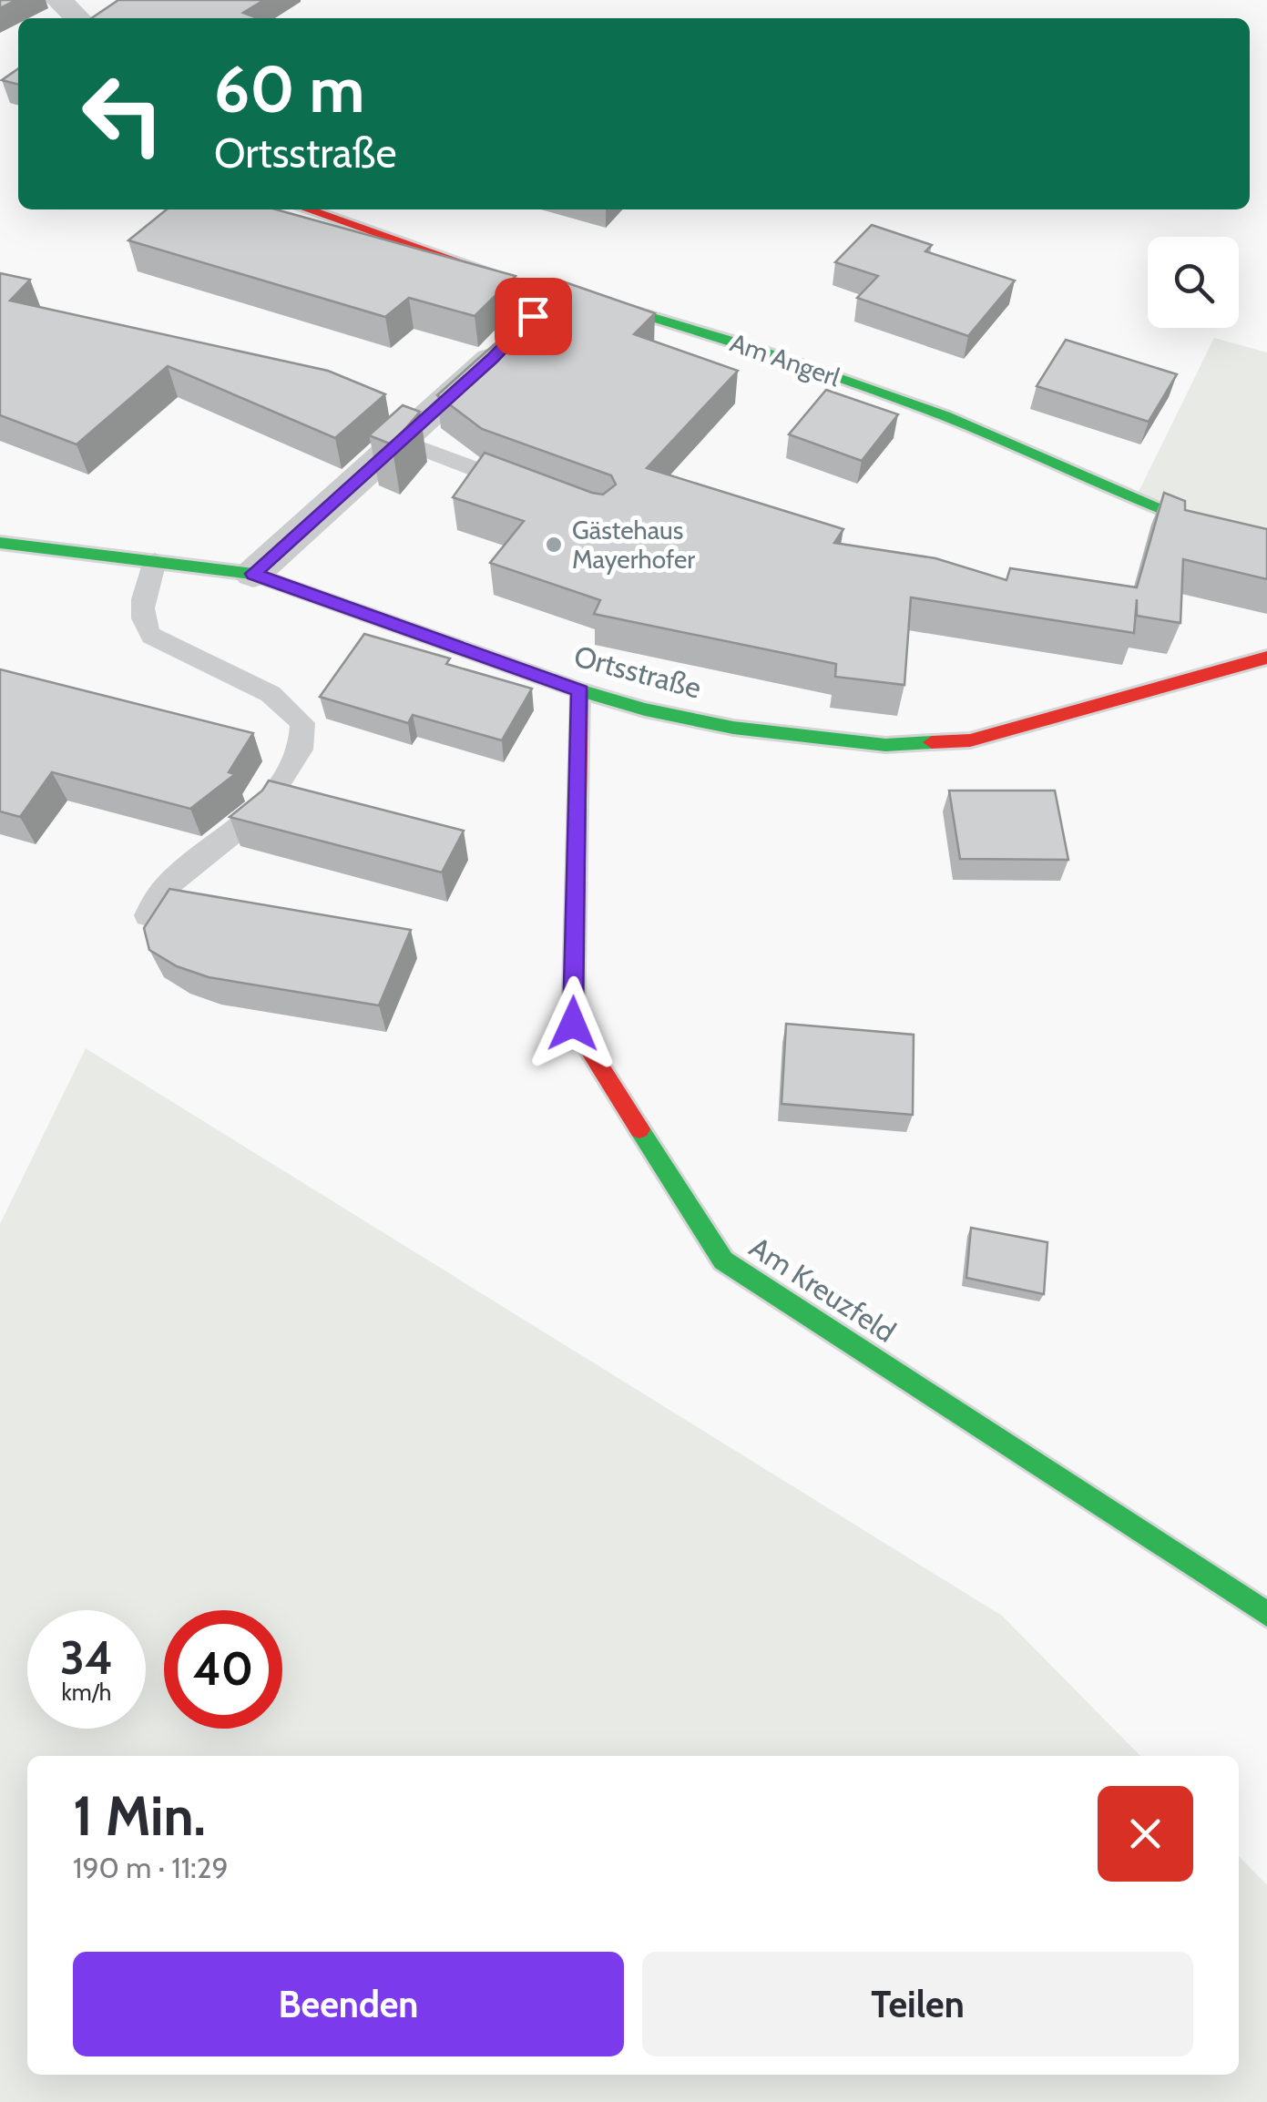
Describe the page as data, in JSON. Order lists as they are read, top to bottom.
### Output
{
  "streets": {
    "street": ["Am Angerl", "Ortsstraße", "Am Kreuzfeld"]
  },
  "crossings": [
    ["Ortsstraße", "Am Kreuzfeld"]
  ],
  "places": ["Gästehaus Mayerhofer"],
  "page": {
    "turn": ["60 m", "Ortsstraße"],
    "speed": "34 km/h",
    "limit": "40",
    "heading": ["1 Min.", "190 m · 11:29"],
    "buttons": ["Beenden", "Teilen"]
  }
}
